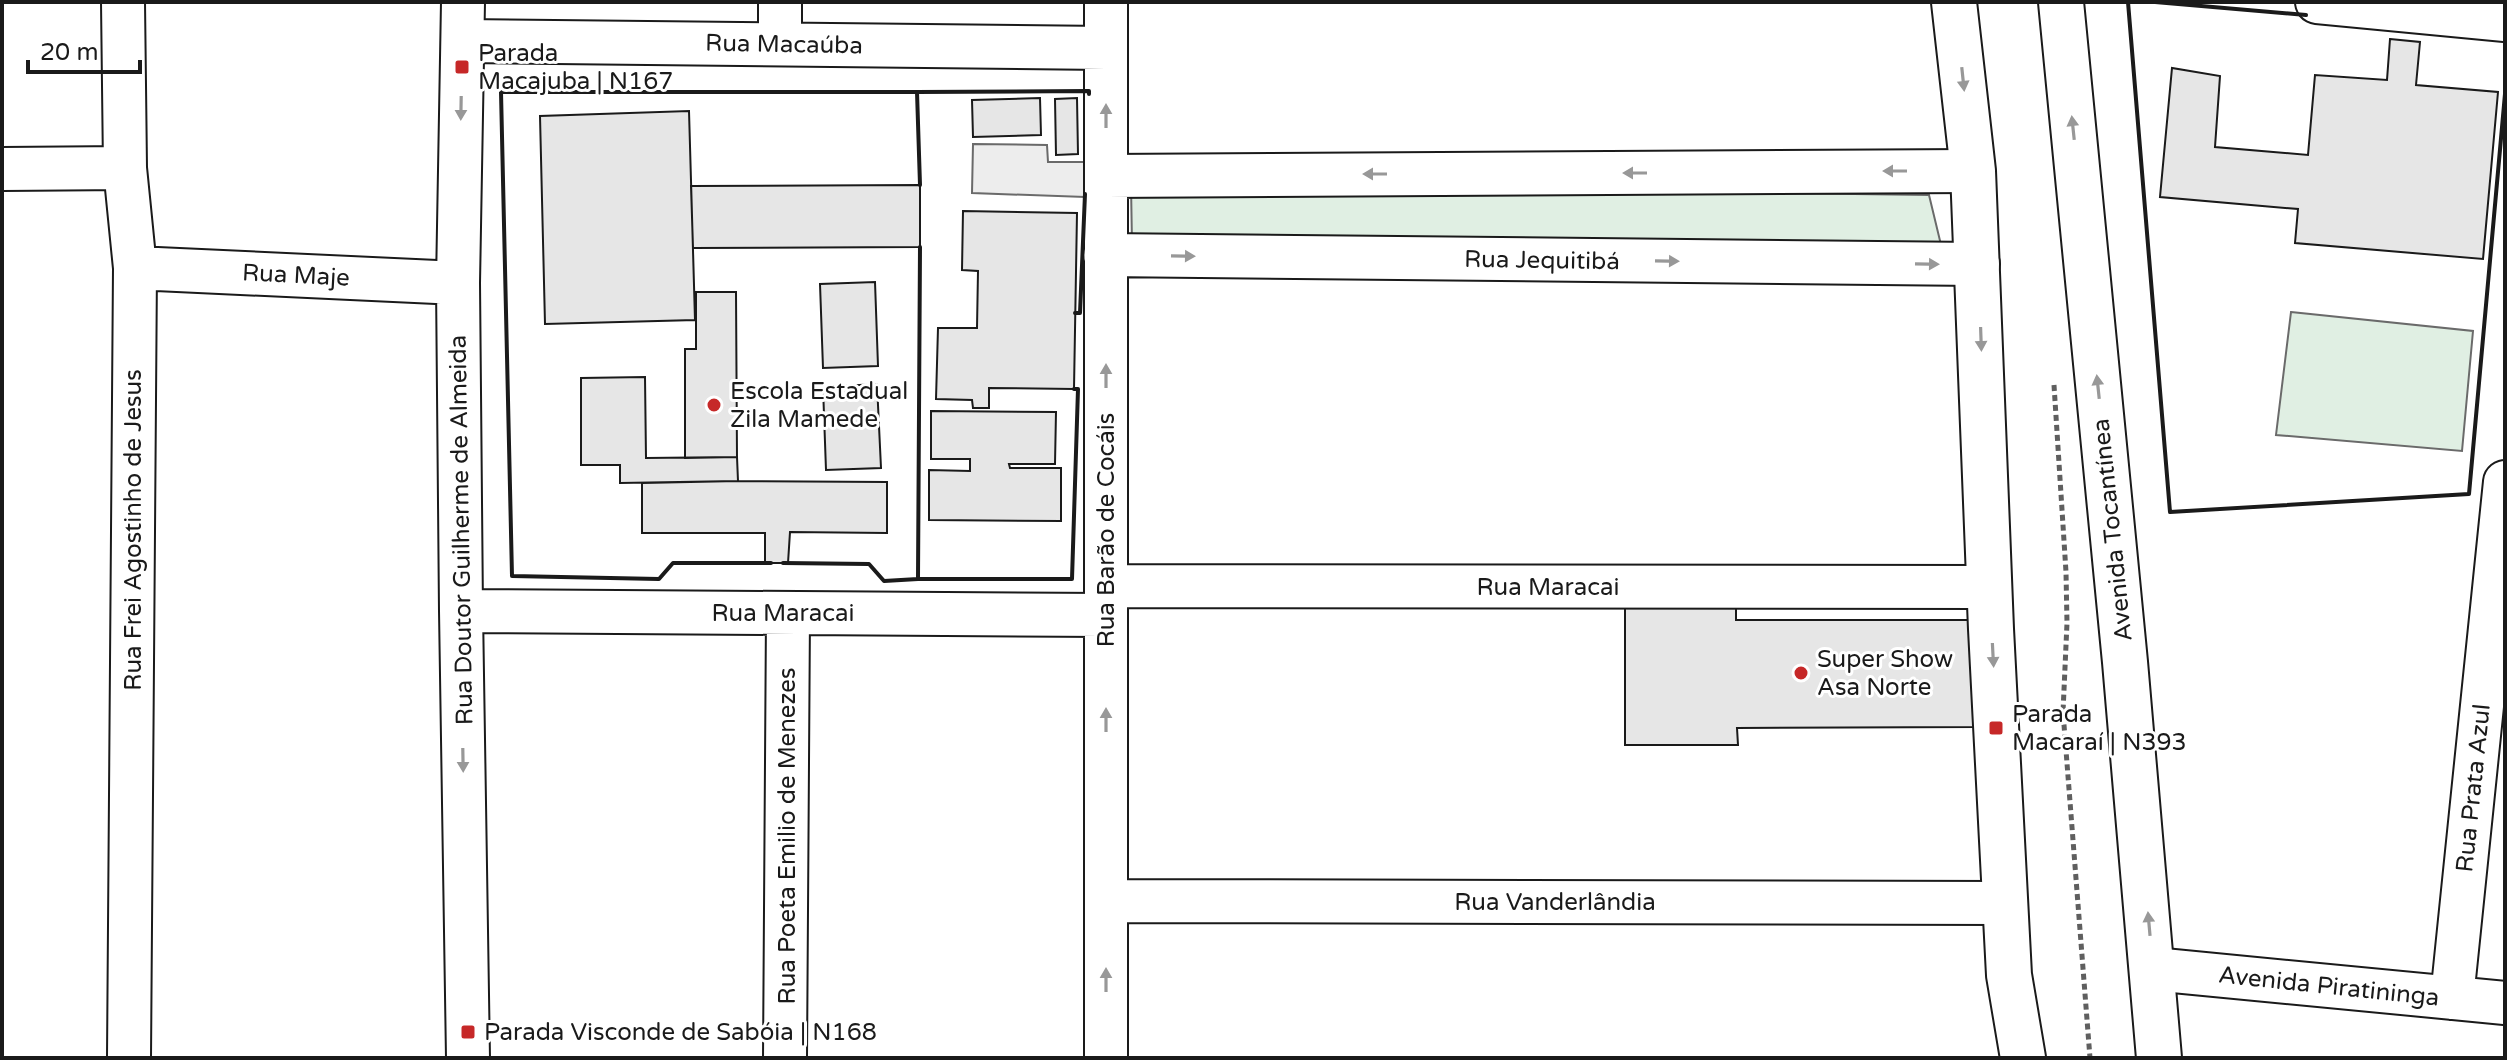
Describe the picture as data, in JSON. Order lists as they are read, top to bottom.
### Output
{
  "streets": {
    "main road": ["Avenida Tocantínea"],
    "street": [
      "Rua Macaúba",
      "Rua Jequitibá",
      "Rua Maje",
      "Rua Frei Agostinho de Jesus",
      "Rua Doutor Guilherme de Almeida",
      "Rua Barão de Cocáis",
      "Rua Maracai",
      "Rua Prata Azul",
      "Rua Poeta Emilio de Menezes",
      "Rua Vanderlândia",
      "Avenida Piratininga"
    ]
  },
  "crossings": [
    ["Rua Macaúba", "Rua Doutor Guilherme de Almeida"],
    ["Rua Macaúba", "Rua Barão de Cocáis"],
    ["Rua Jequitibá", "Rua Barão de Cocáis"],
    ["Rua Maje", "Rua Frei Agostinho de Jesus"],
    ["Rua Maje", "Rua Doutor Guilherme de Almeida"],
    ["Rua Doutor Guilherme de Almeida", "Rua Maracai"],
    ["Rua Barão de Cocáis", "Rua Maracai"],
    ["Rua Barão de Cocáis", "Rua Vanderlândia"],
    ["Avenida Tocantínea", "Avenida Piratininga"],
    ["Rua Maracai", "Rua Poeta Emilio de Menezes"],
    ["Rua Prata Azul", "Avenida Piratininga"]
  ],
  "one_way": ["Rua Doutor Guilherme de Almeida", "Rua Barão de Cocáis"],
  "places": {
    "transit": ["Parada Macajuba | N167", "Parada Macaraí | N393", "Parada Visconde de Sabóia | N168"],
    "other": ["Escola Estadual Zila Mamede", "Super Show Asa Norte"]
  },
  "scale_bar": "20 m"
}
